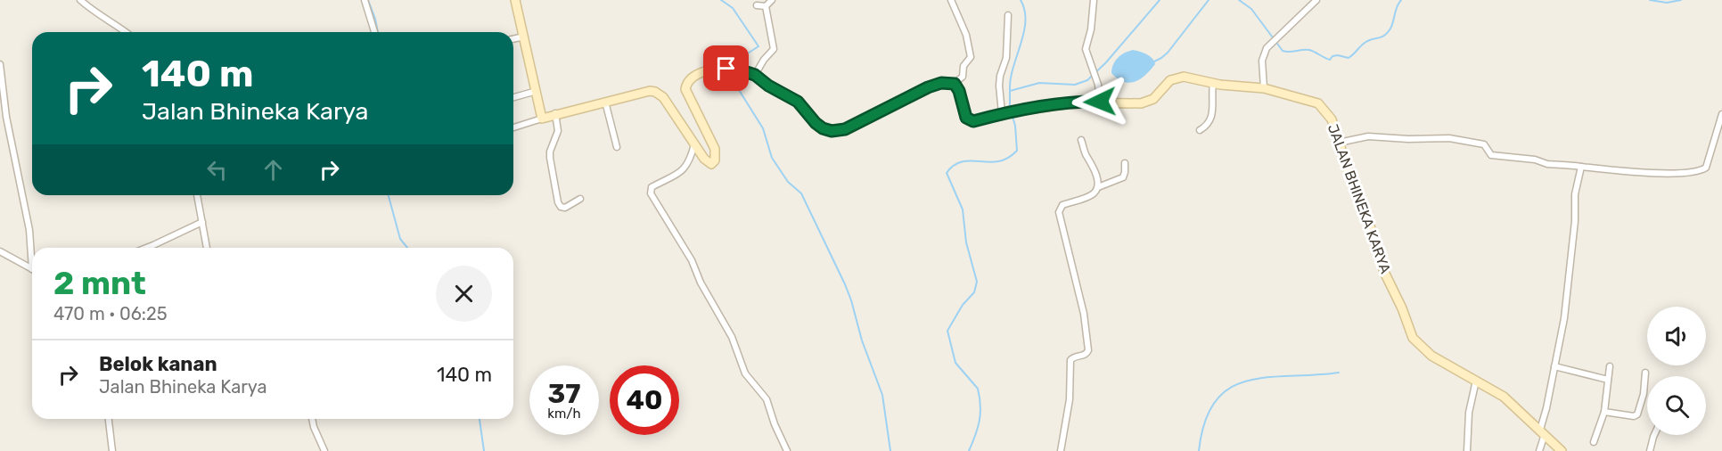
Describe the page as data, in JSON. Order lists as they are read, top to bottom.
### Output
{
  "streets": {
    "street": ["JALAN BHINEKA KARYA"]
  },
  "page": {
    "turn": ["140 m", "Jalan Bhineka Karya"],
    "heading": ["2 mnt", "470 m · 06:25"],
    "list": [
      {
        "name": "Belok kanan",
        "note": "Jalan Bhineka Karya",
        "value": "140 m"
      }
    ],
    "speed": "37 km/h",
    "limit": "40"
  }
}
